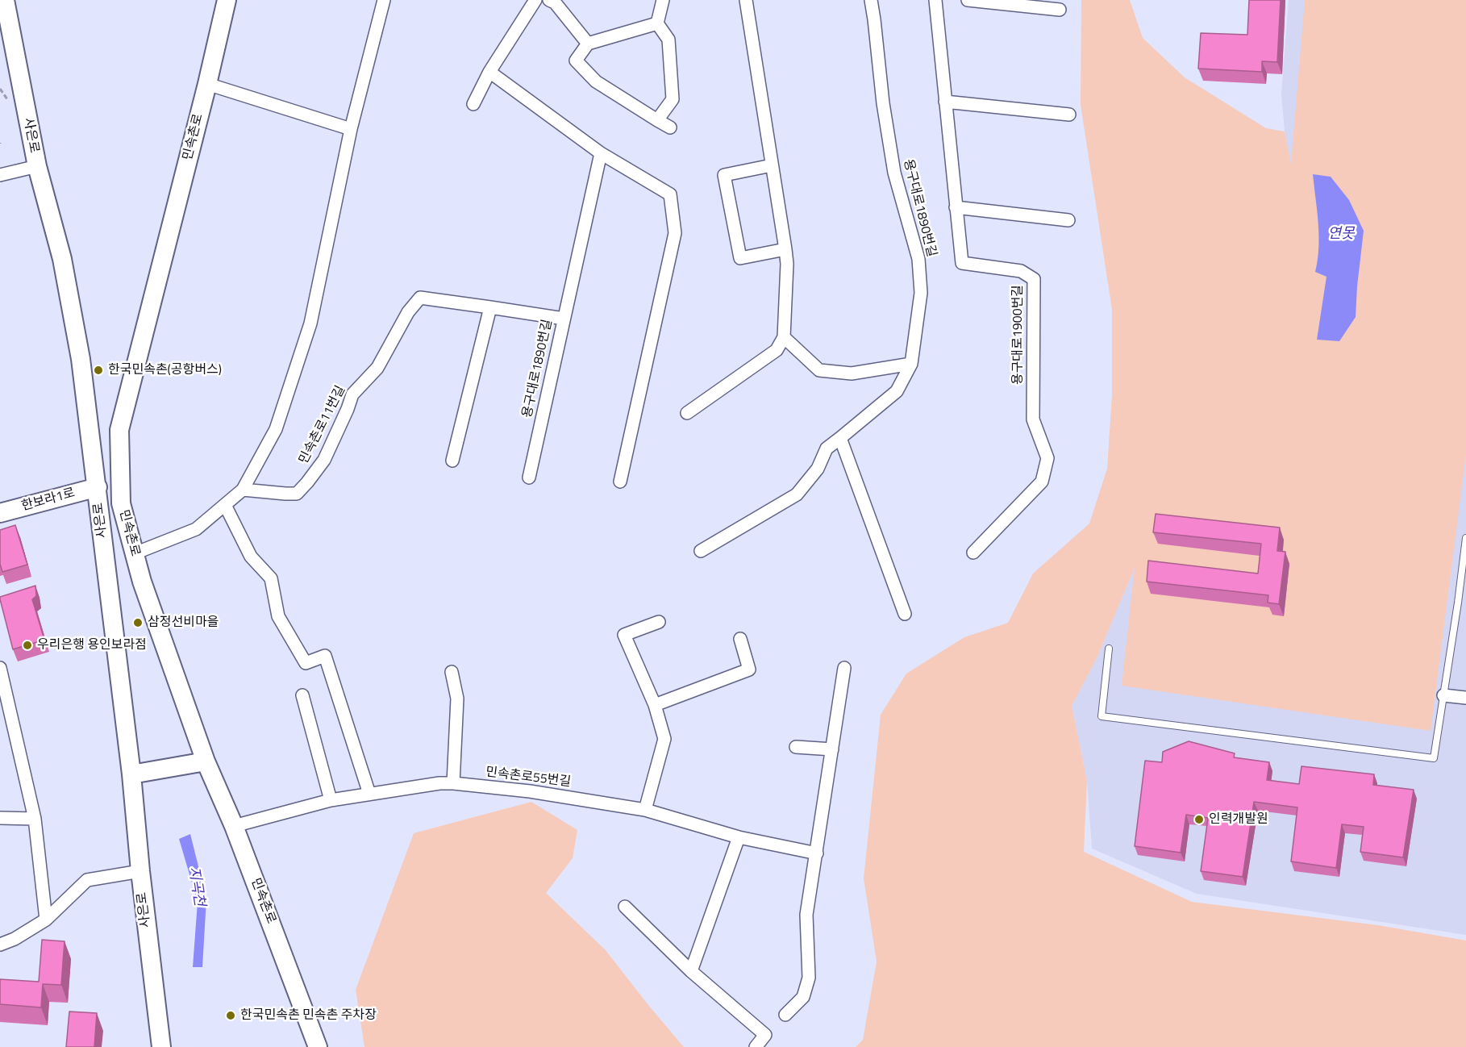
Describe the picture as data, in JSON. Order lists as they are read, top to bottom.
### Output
{
  "streets": {
    "street": [
      "사은로",
      "민속촌로",
      "용구대로1890번길",
      "용구대로1900번길",
      "민속촌로11번길",
      "한보라1로",
      "민속촌로55번길"
    ]
  },
  "crossings": [
    ["사은로", "한보라1로"],
    ["민속촌로", "민속촌로55번길"]
  ],
  "water": ["연못", "지곡천"],
  "places": [
    "한국민속촌(공항버스)",
    "삼정선비마을",
    "우리은행 용인보라점",
    "인력개발원",
    "한국민속촌 민속촌 주차장"
  ]
}
